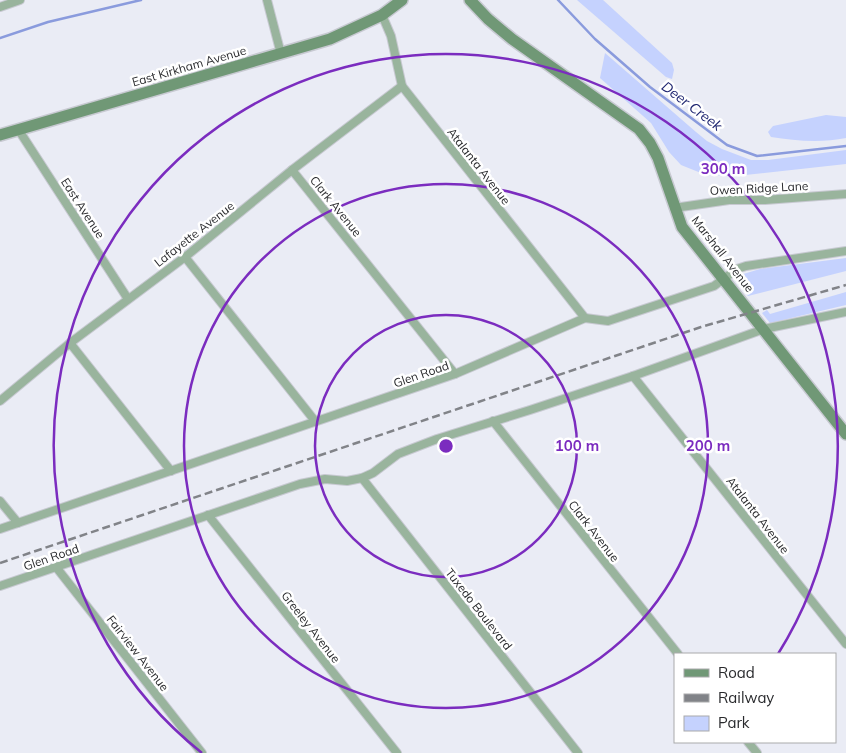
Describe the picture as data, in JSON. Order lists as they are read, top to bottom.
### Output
{
  "streets": {
    "street": [
      "East Kirkham Avenue",
      "Atalanta Avenue",
      "Owen Ridge Lane",
      "Clark Avenue",
      "East Avenue",
      "Lafayette Avenue",
      "Marshall Avenue",
      "Glen Road",
      "Tuxedo Boulevard",
      "Greeley Avenue",
      "Fairview Avenue"
    ]
  },
  "crossings": [
    ["East Kirkham Avenue", "Atalanta Avenue"],
    ["East Kirkham Avenue", "East Avenue"],
    ["Atalanta Avenue", "Lafayette Avenue"],
    ["Atalanta Avenue", "Glen Road"],
    ["Owen Ridge Lane", "Marshall Avenue"],
    ["Clark Avenue", "Lafayette Avenue"],
    ["Clark Avenue", "Glen Road"],
    ["East Avenue", "Lafayette Avenue"],
    ["Marshall Avenue", "Glen Road"],
    ["Glen Road", "Tuxedo Boulevard"],
    ["Glen Road", "Greeley Avenue"],
    ["Glen Road", "Fairview Avenue"]
  ],
  "water": ["Deer Creek"],
  "legend": ["Road", "Railway", "Park"],
  "rings": ["300 m", "100 m", "200 m"]
}
